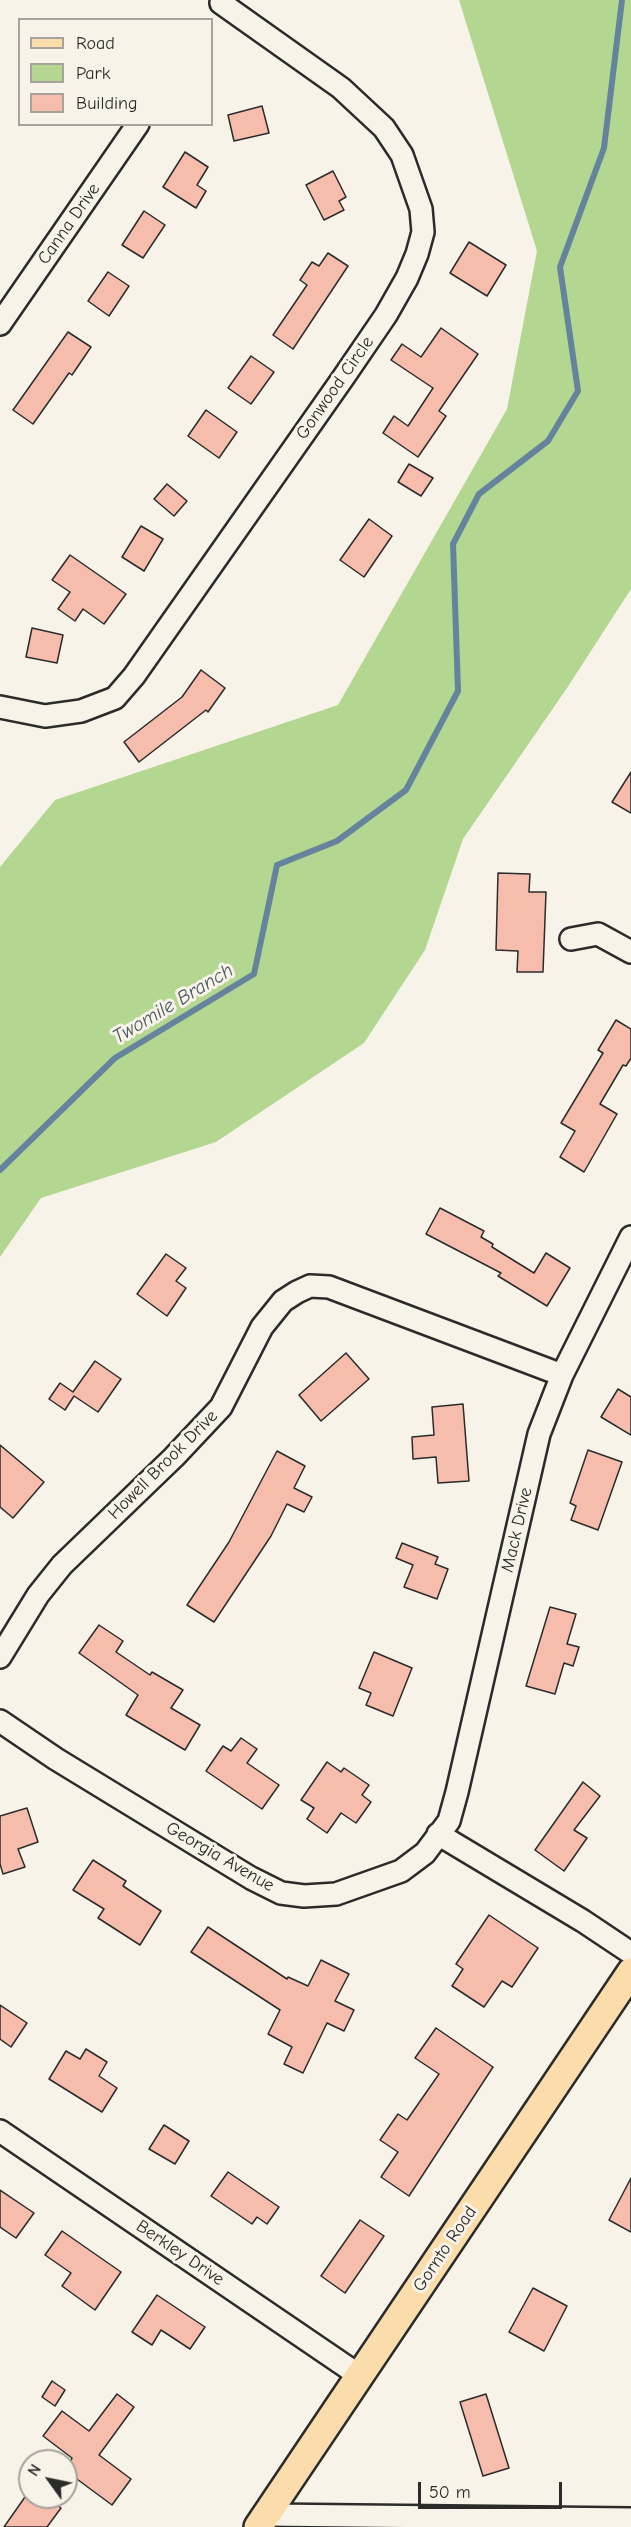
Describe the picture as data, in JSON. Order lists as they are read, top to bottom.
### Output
{
  "streets": {
    "main road": ["Gornto Road"],
    "street": [
      "Canna Drive",
      "Gonwood Circle",
      "Howell Brook Drive",
      "Mack Drive",
      "Georgia Avenue",
      "Berkley Drive"
    ]
  },
  "crossings": [
    ["Howell Brook Drive", "Mack Drive"],
    ["Mack Drive", "Georgia Avenue"],
    ["Gornto Road", "Berkley Drive"]
  ],
  "water": ["Twomile Branch"],
  "legend": ["Road", "Park", "Building"],
  "scale_bar": "50 m",
  "north": "top left"
}
